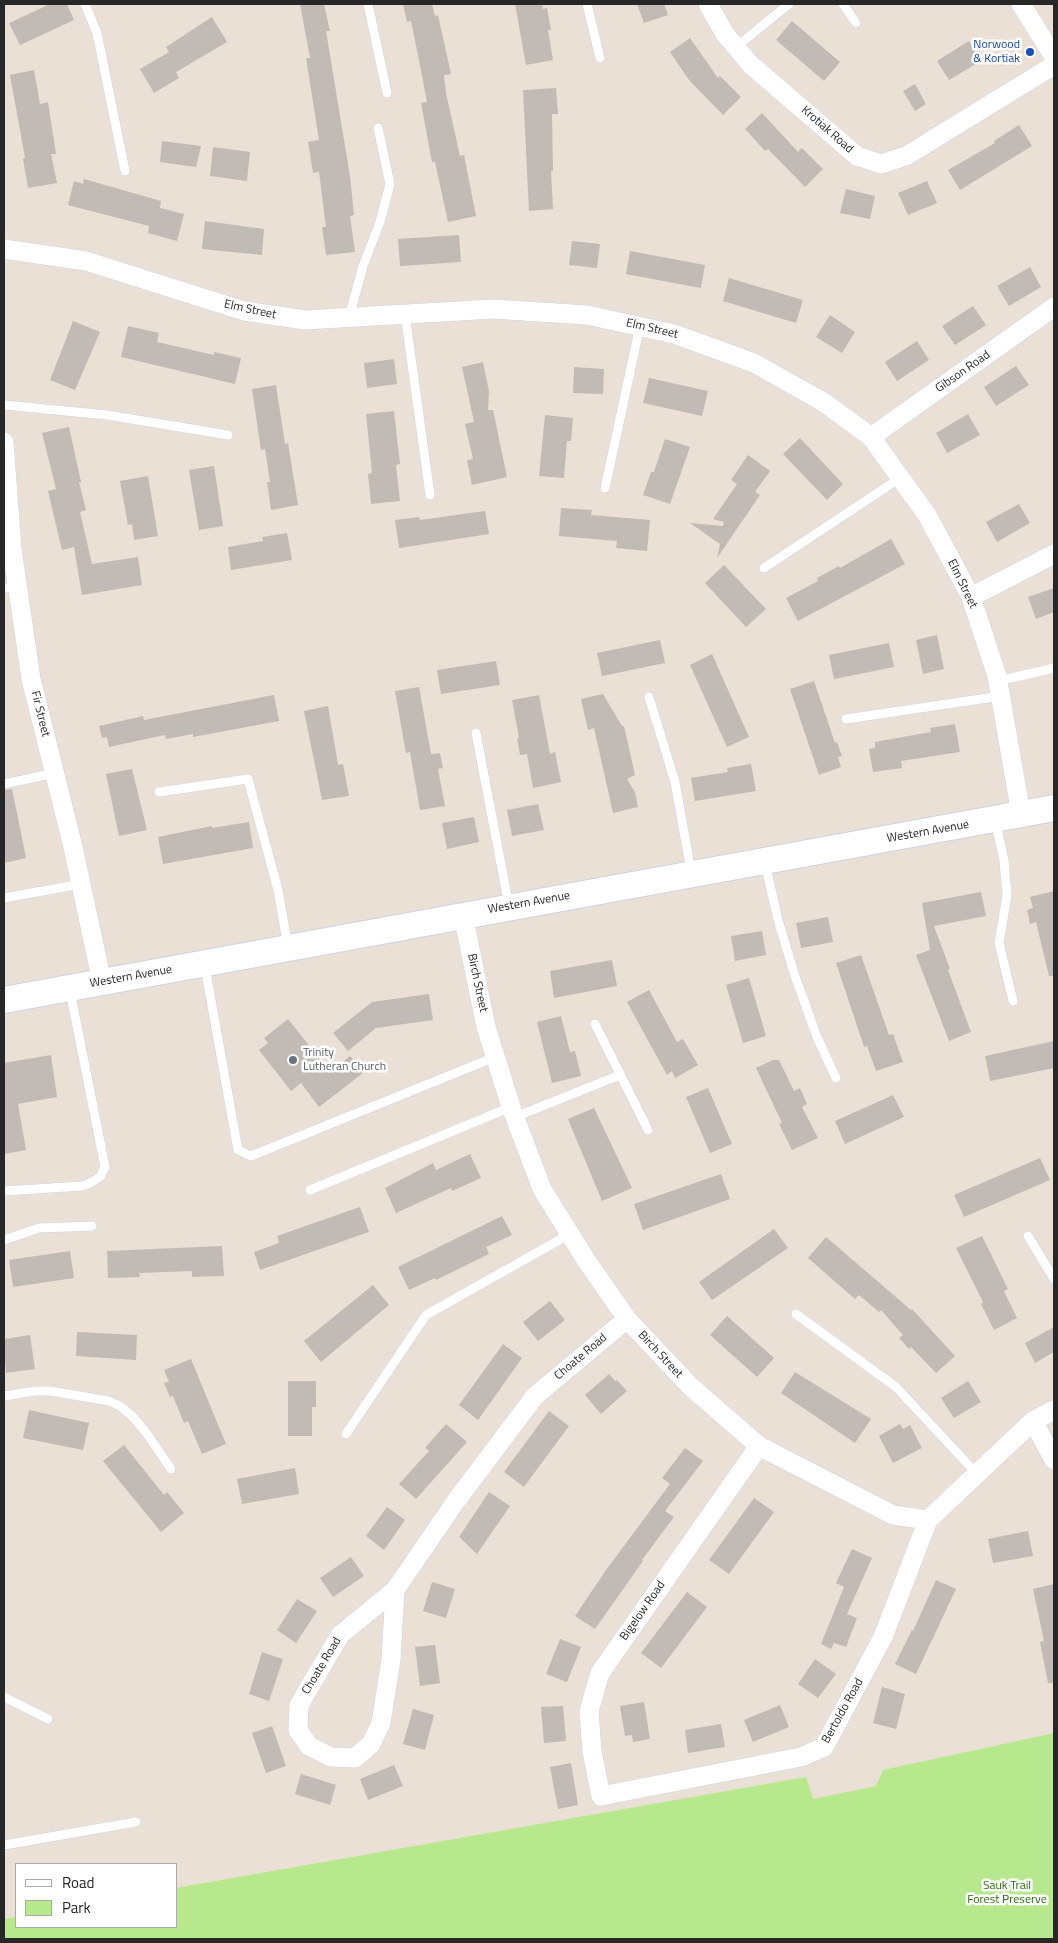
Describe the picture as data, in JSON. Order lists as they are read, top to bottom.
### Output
{
  "streets": {
    "main road": ["Western Avenue"],
    "street": [
      "Krotiak Road",
      "Elm Street",
      "Gibson Road",
      "Fir Street",
      "Birch Street",
      "Choate Road",
      "Bigelow Road",
      "Bertoldo Road"
    ]
  },
  "crossings": [
    ["Elm Street", "Gibson Road"],
    ["Elm Street", "Western Avenue"],
    ["Fir Street", "Western Avenue"],
    ["Western Avenue", "Birch Street"],
    ["Birch Street", "Choate Road"],
    ["Birch Street", "Bigelow Road"],
    ["Birch Street", "Bertoldo Road"],
    ["Bigelow Road", "Bertoldo Road"]
  ],
  "parks": ["Sauk Trail Forest Preserve"],
  "places": ["Norwood & Kortiak", "Trinity Lutheran Church"],
  "legend": ["Road", "Park"]
}
